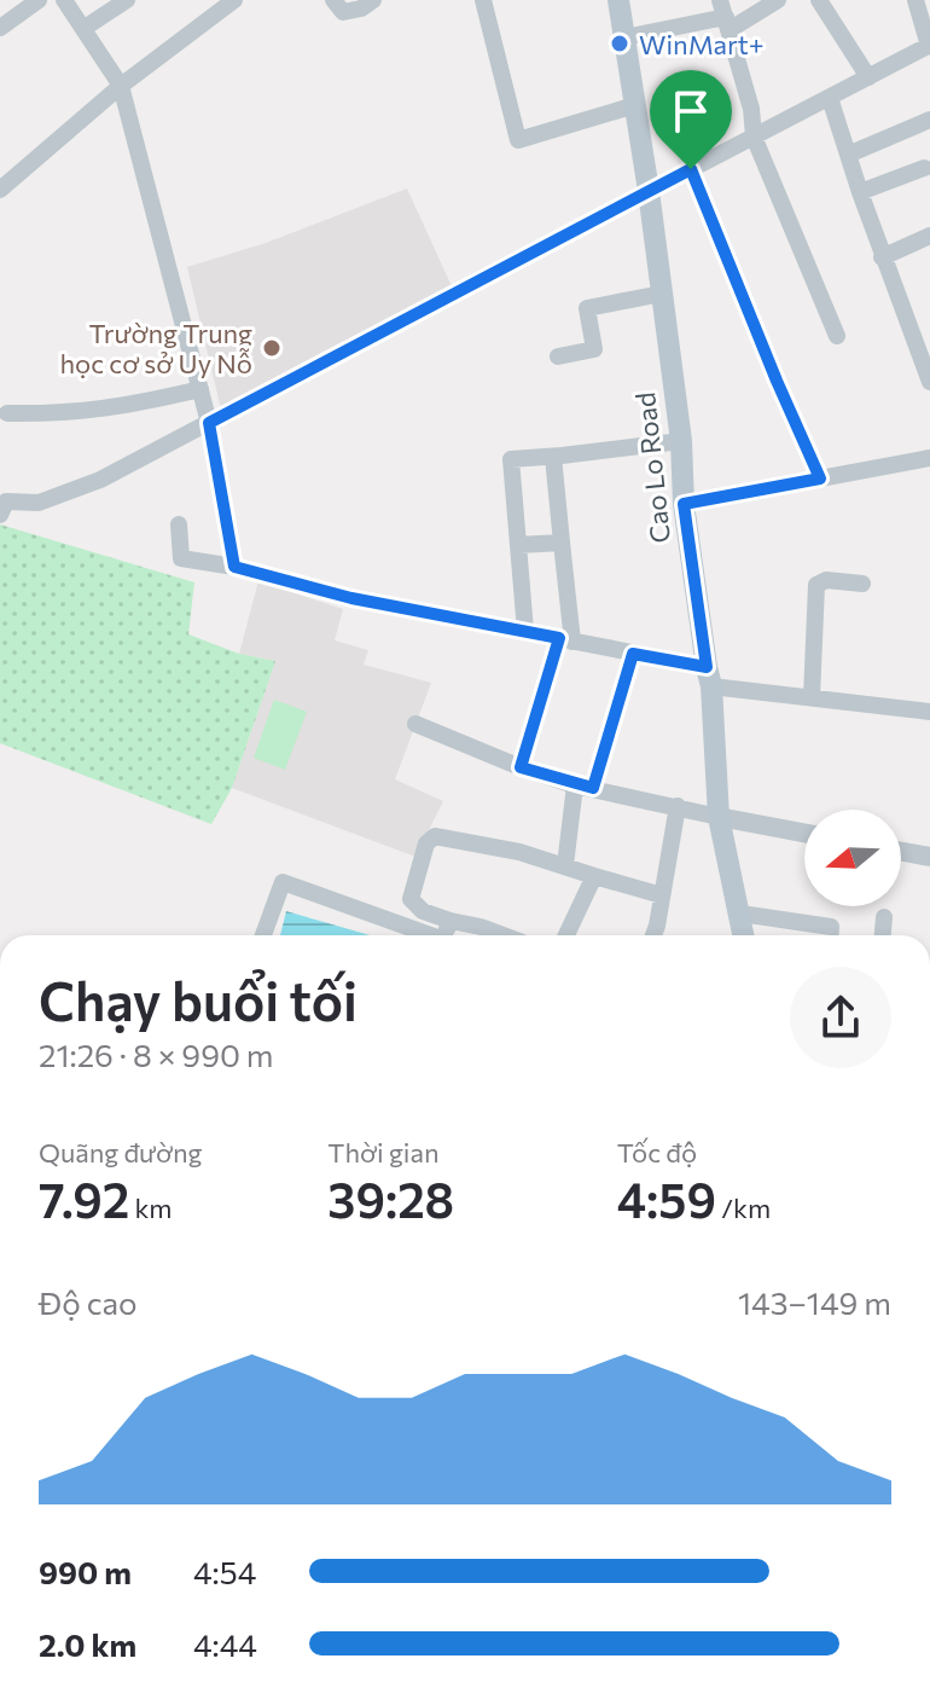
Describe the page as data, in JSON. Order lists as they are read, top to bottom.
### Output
{
  "streets": {
    "main road": ["Cao Lo Road"]
  },
  "places": ["WinMart+", "Trường Trung học cơ sở Uy Nỗ"],
  "north": "left",
  "page": {
    "heading": ["Chạy buổi tối", "21:26 · 8 × 990 m"],
    "stats": [
      ["Quãng đường", "7.92 km"],
      ["Thời gian", "39:28"],
      ["Tốc độ", "4:59 /km"]
    ],
    "chart": ["Độ cao", "143–149 m"],
    "list": [
      {
        "name": "990 m",
        "note": "4:54"
      },
      {
        "name": "2.0 km",
        "note": "4:44"
      }
    ]
  }
}
